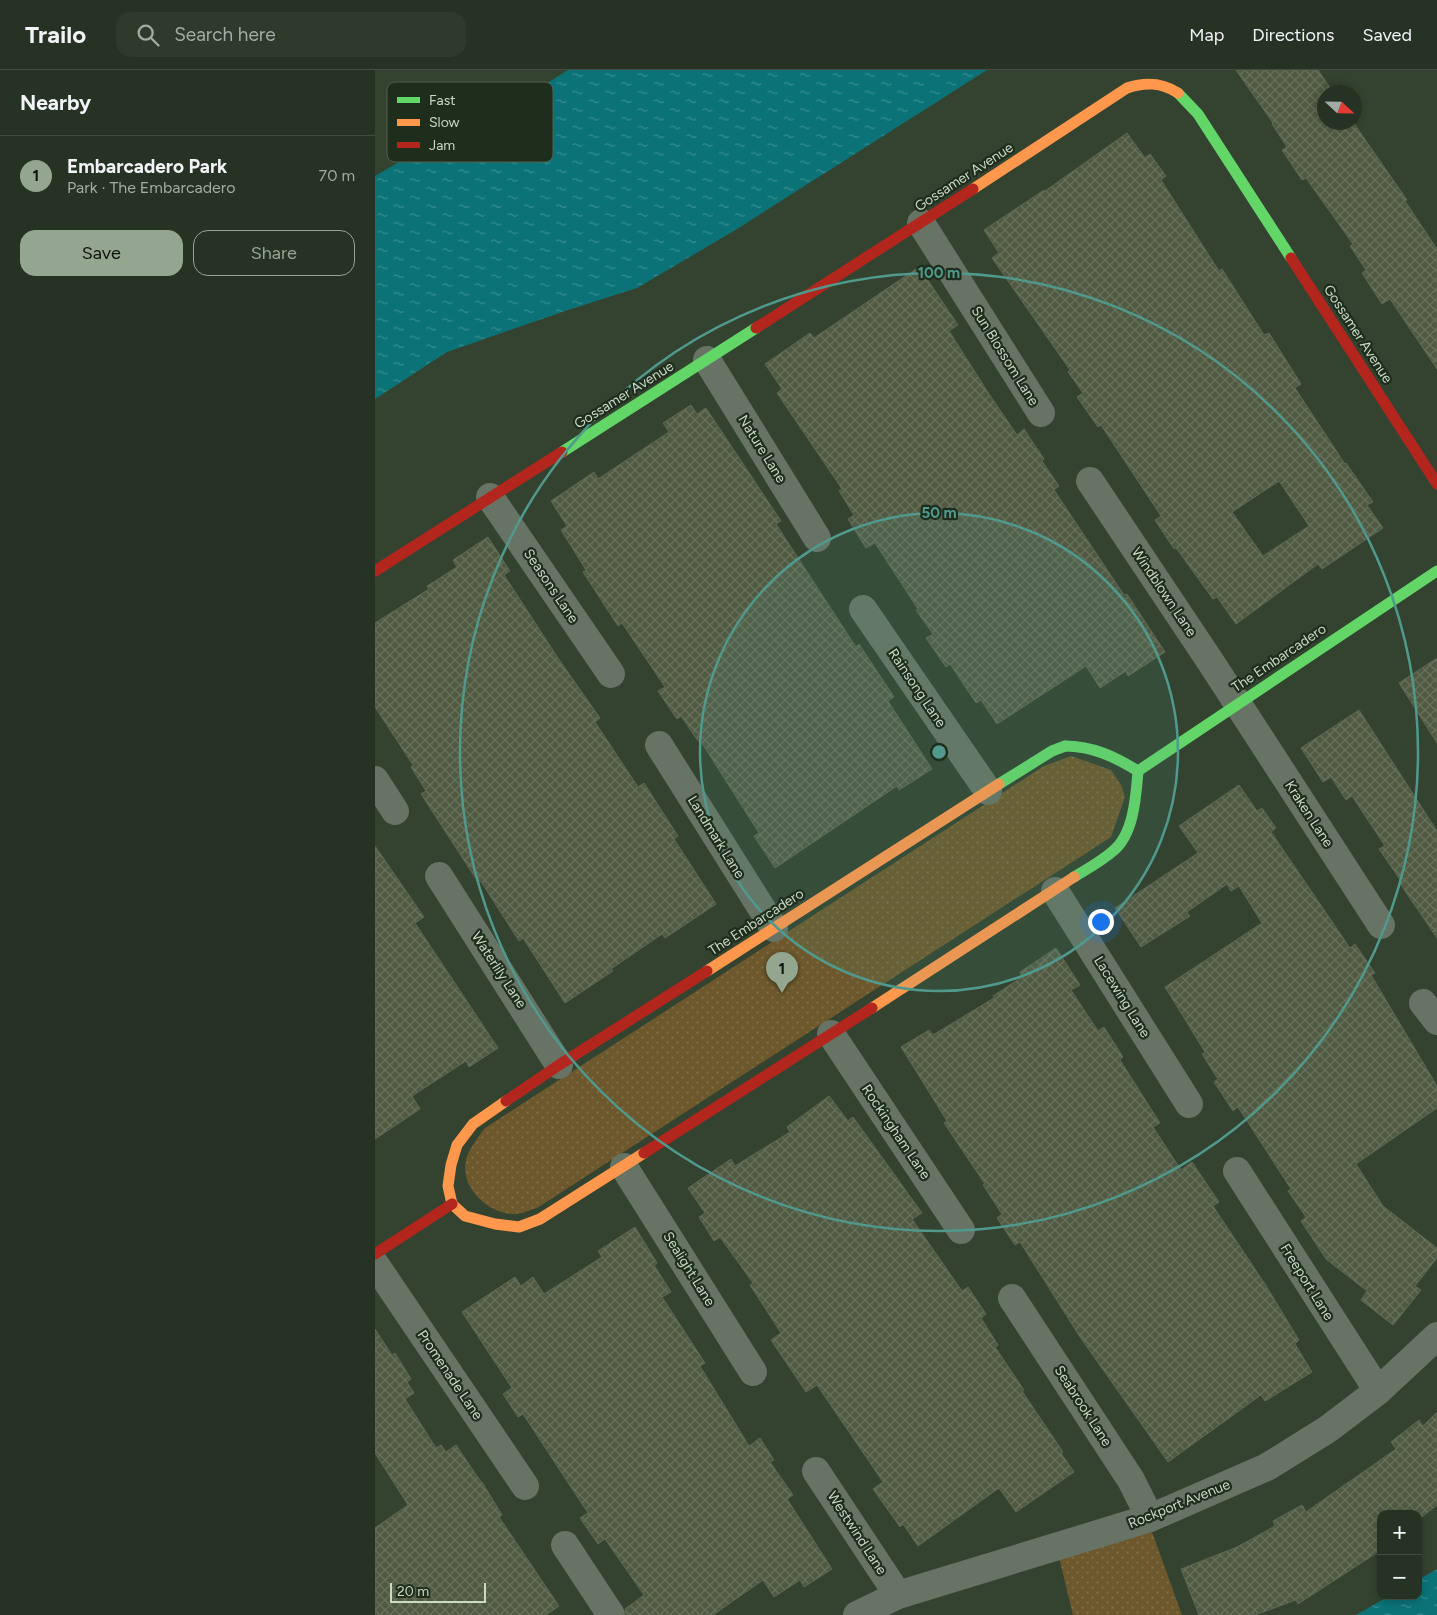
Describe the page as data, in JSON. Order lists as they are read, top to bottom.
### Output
{
  "streets": {
    "street": [
      "Gossamer Avenue",
      "Sun Blossom Lane",
      "Nature Lane",
      "Seasons Lane",
      "Windblown Lane",
      "The Embarcadero",
      "Rainsong Lane",
      "Kraken Lane",
      "Landmark Lane",
      "Waterlily Lane",
      "Lacewing Lane",
      "Rockingham Lane",
      "Sealight Lane",
      "Freeport Lane",
      "Promenade Lane",
      "Seabrook Lane",
      "Rockport Avenue",
      "Westwind Lane"
    ]
  },
  "crossings": [
    ["Gossamer Avenue", "Sun Blossom Lane"],
    ["Gossamer Avenue", "Nature Lane"],
    ["Gossamer Avenue", "Seasons Lane"],
    ["Windblown Lane", "The Embarcadero"],
    ["Windblown Lane", "Kraken Lane"],
    ["The Embarcadero", "Rainsong Lane"],
    ["The Embarcadero", "Kraken Lane"],
    ["The Embarcadero", "Landmark Lane"],
    ["The Embarcadero", "Waterlily Lane"],
    ["Freeport Lane", "Rockport Avenue"],
    ["Seabrook Lane", "Rockport Avenue"],
    ["Rockport Avenue", "Westwind Lane"]
  ],
  "legend": ["Fast", "Slow", "Jam"],
  "scale_bar": "20 m",
  "north": "right",
  "page": {
    "header": "Trailo",
    "search": "Search here",
    "nav": ["Map", "Directions", "Saved"],
    "heading": "Nearby",
    "list": [
      {
        "mark": "1",
        "name": "Embarcadero Park",
        "note": "Park · The Embarcadero",
        "value": "70 m"
      }
    ],
    "buttons": ["Save", "Share"],
    "pins": "1",
    "map_buttons": ["+", "−"],
    "scale": "20 m"
  },
  "rings": ["100 m", "50 m"]
}
